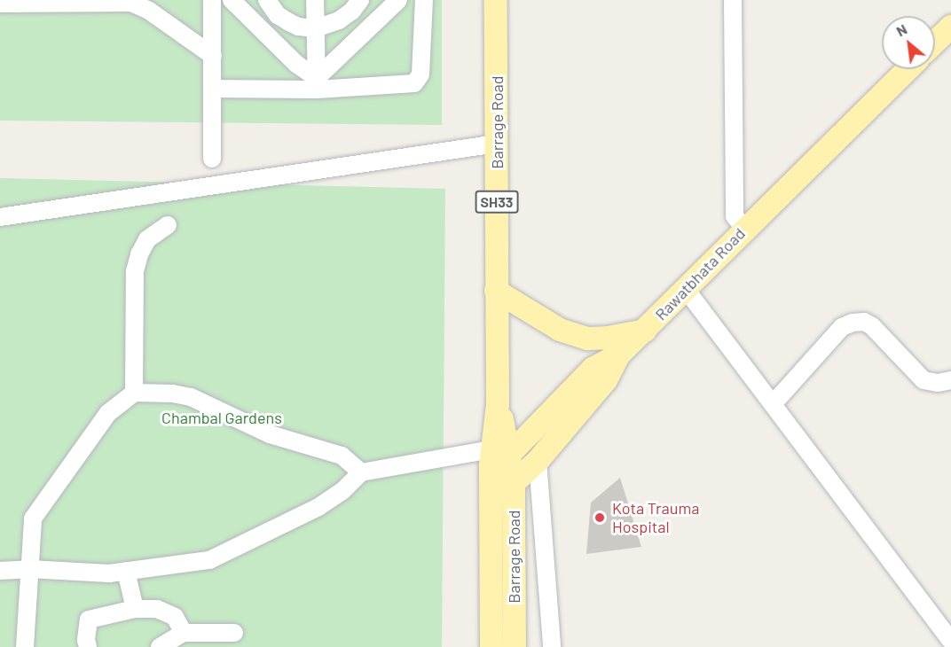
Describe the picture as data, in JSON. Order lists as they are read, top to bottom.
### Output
{
  "streets": {
    "main road": ["Barrage Road", "SH33", "Rawatbhata Road"]
  },
  "crossings": [
    ["Barrage Road", "SH33"],
    ["Barrage Road", "Rawatbhata Road"],
    ["SH33", "Rawatbhata Road"]
  ],
  "parks": ["Chambal Gardens"],
  "places": ["Kota Trauma Hospital"],
  "north": "top left"
}
